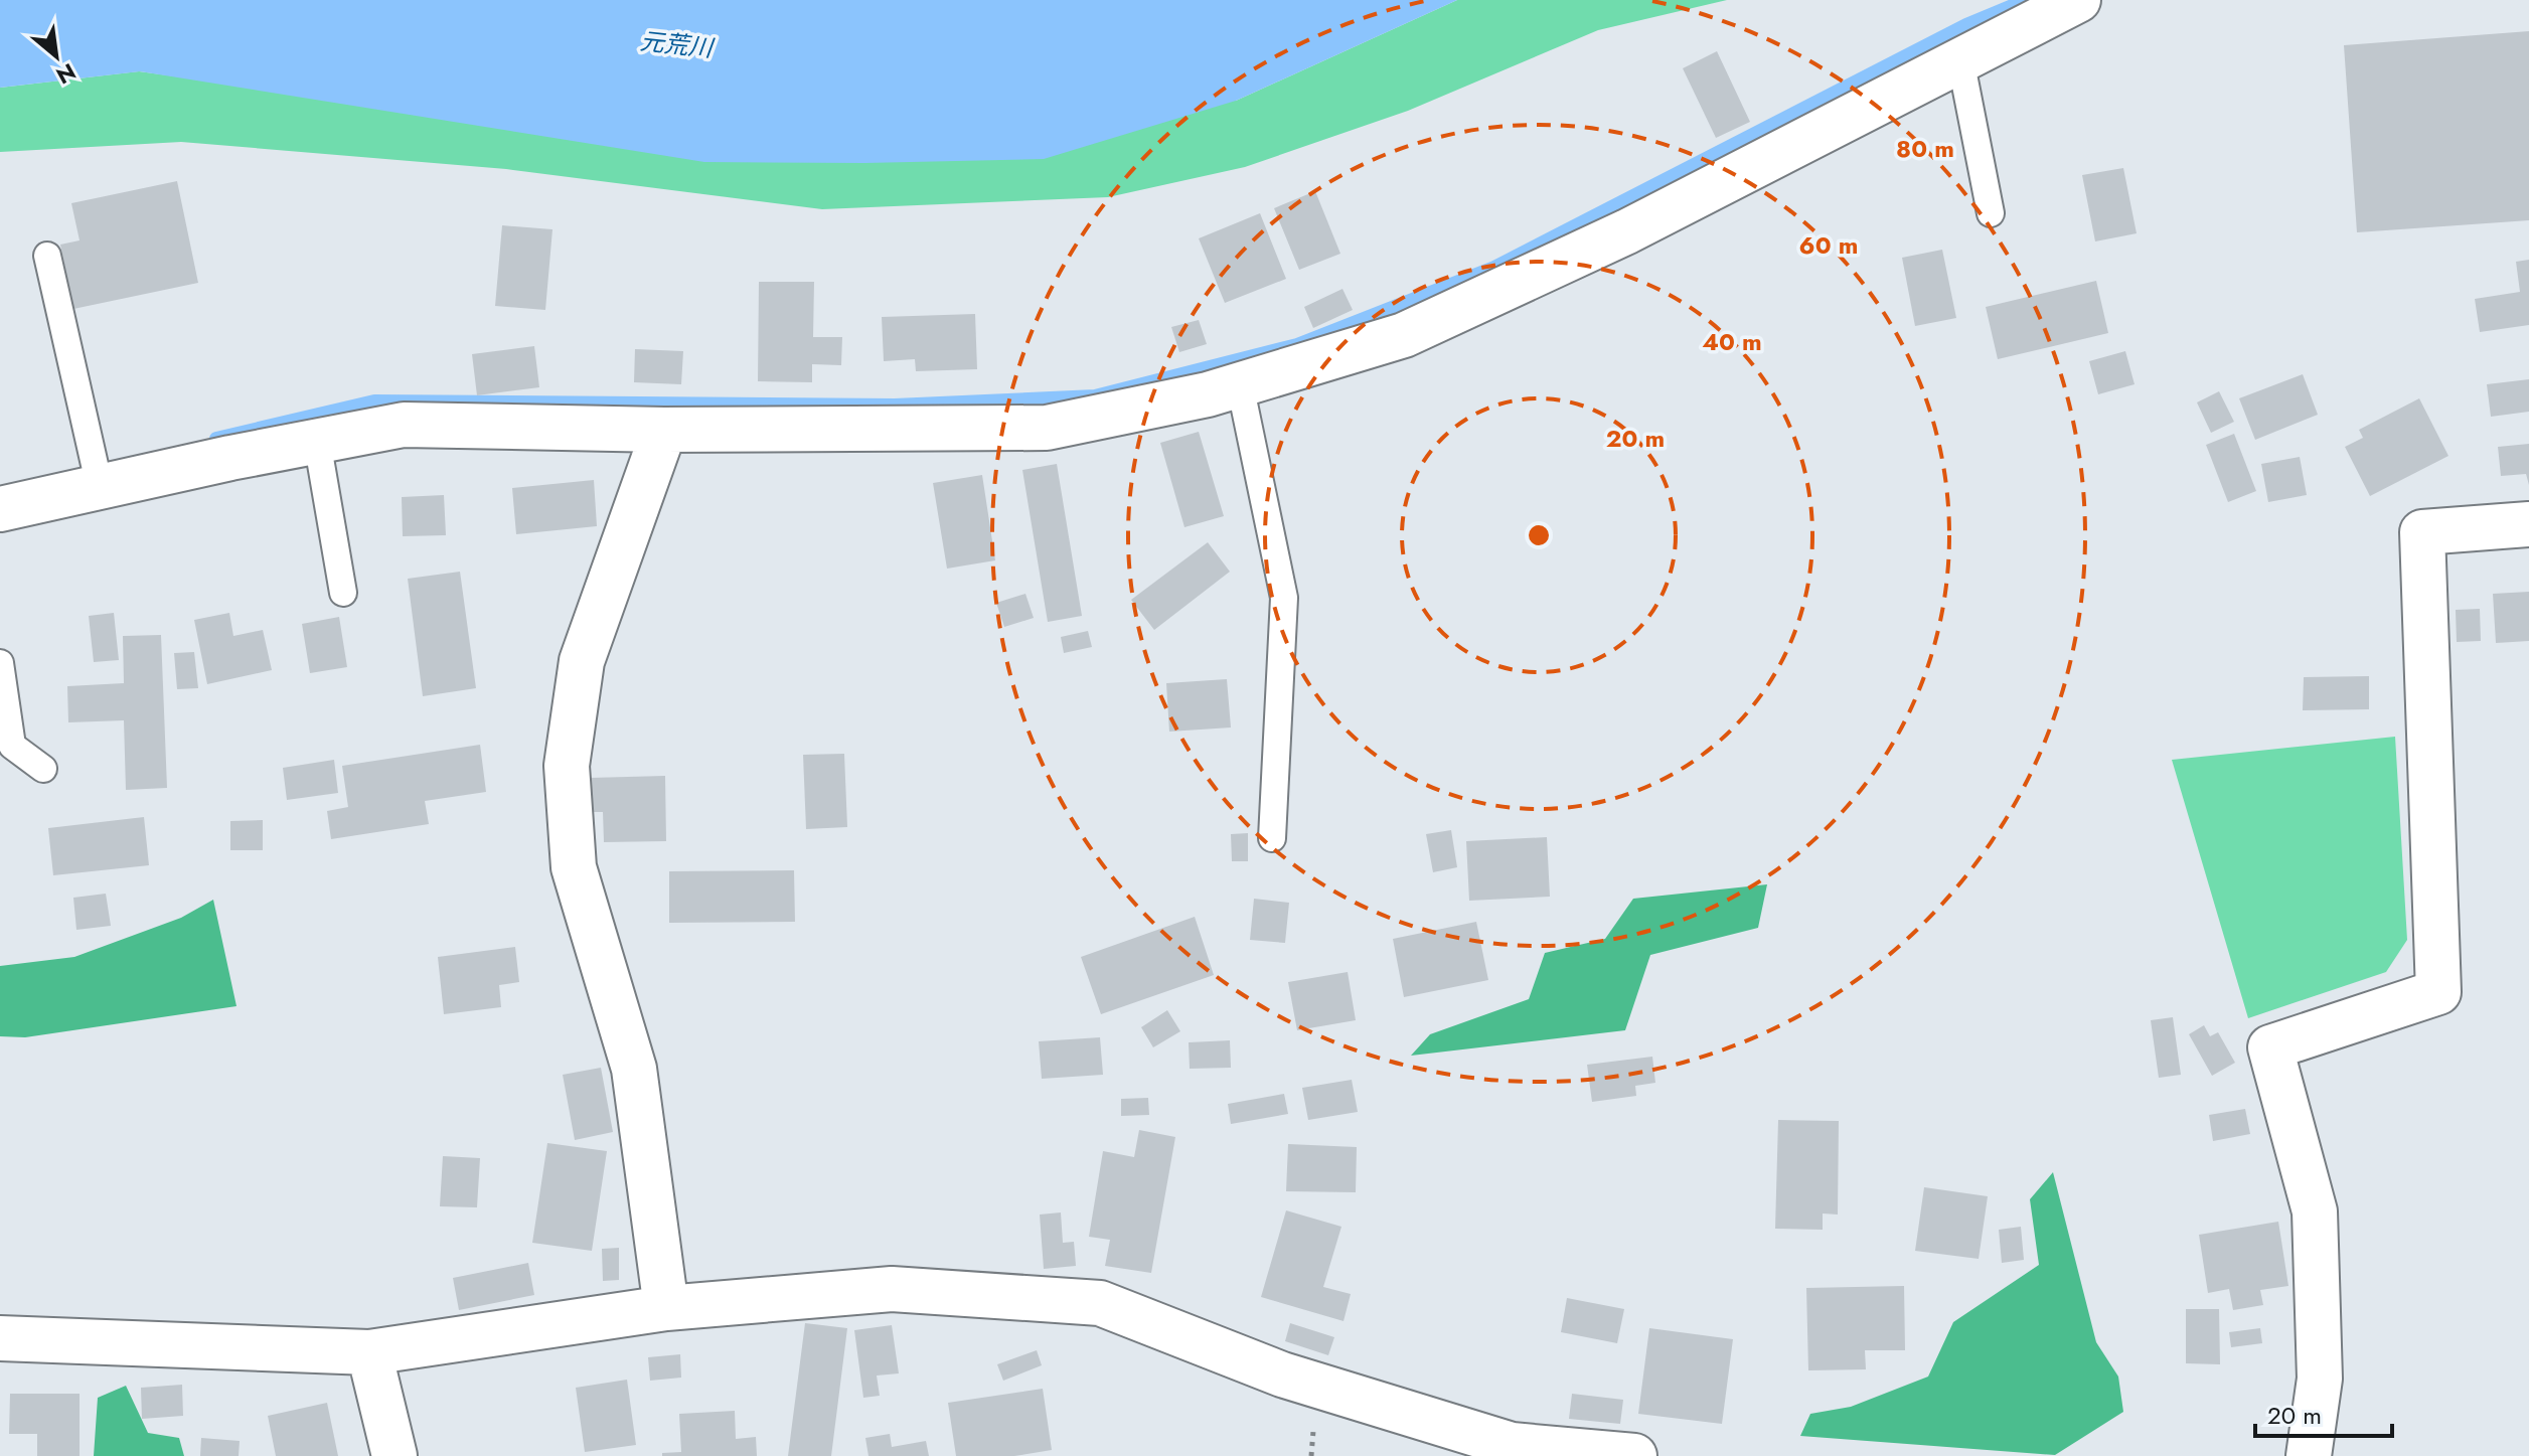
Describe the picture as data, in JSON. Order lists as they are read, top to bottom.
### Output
{
  "water": ["元荒川"],
  "scale_bar": "20 m",
  "north": "bottom right",
  "rings": [
    "80 m",
    "60 m",
    "40 m",
    "20 m"
  ]
}
